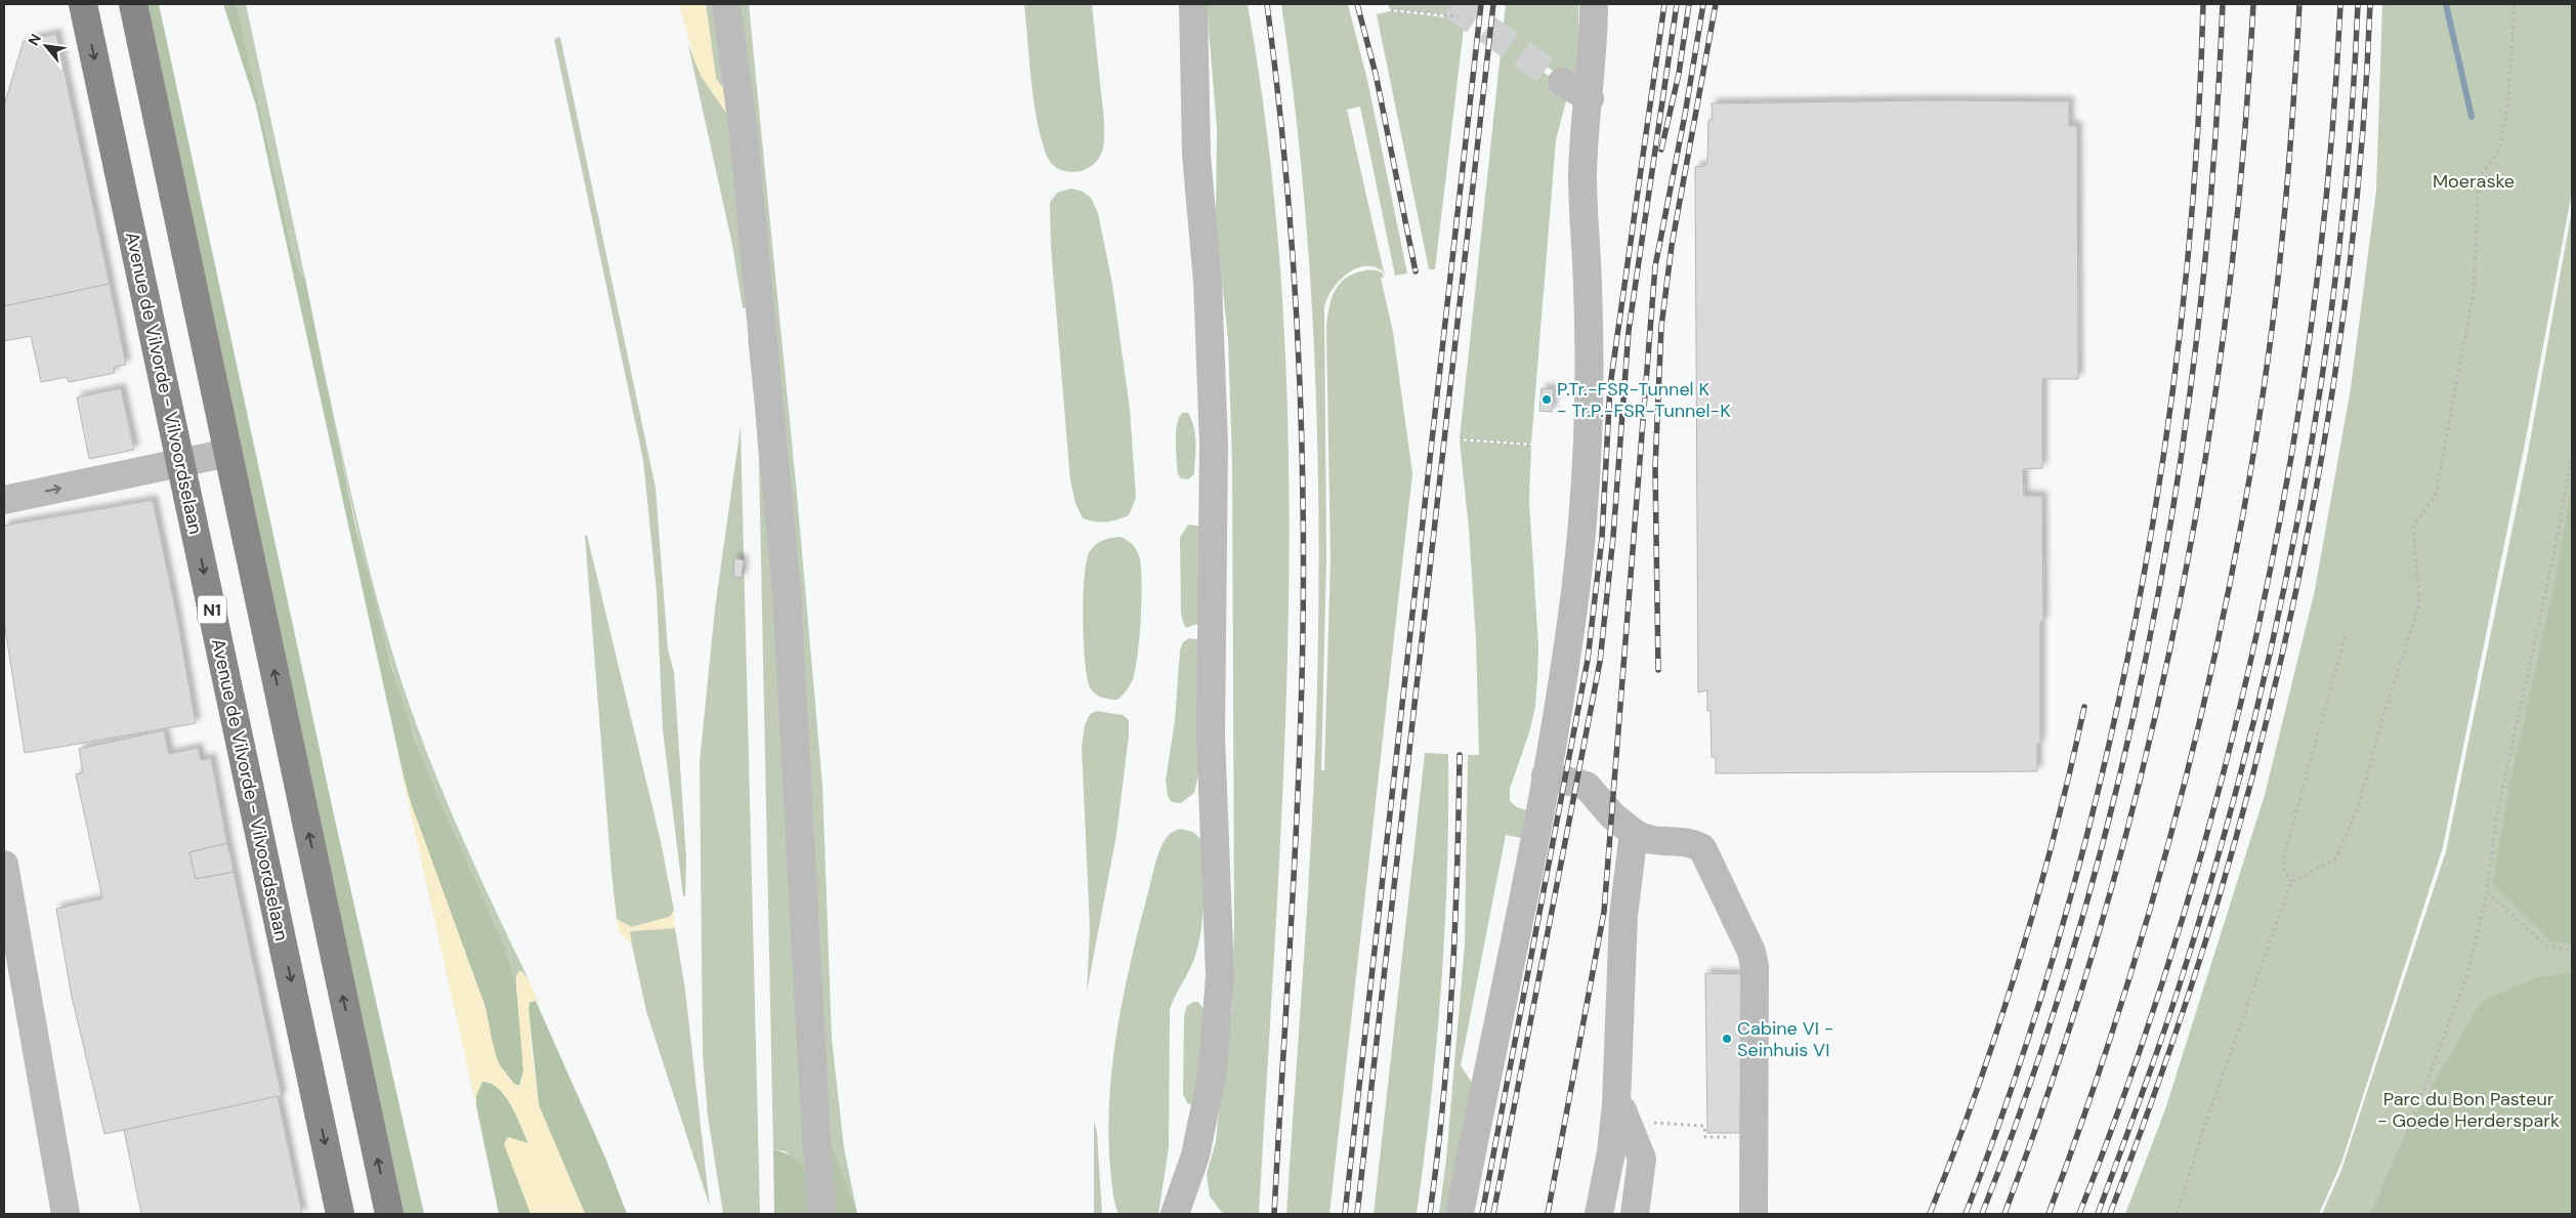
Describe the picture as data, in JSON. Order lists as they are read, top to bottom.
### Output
{
  "streets": {
    "main road": ["Avenue de Vilvorde - Vilvoordselaan", "N1"]
  },
  "parks": ["Moeraske", "Parc du Bon Pasteur - Goede Herderspark"],
  "places": ["P.Tr.-FSR-Tunnel K - Tr.P.-FSR-Tunnel-K", "Cabine VI - Seinhuis VI"],
  "north": "top left"
}
